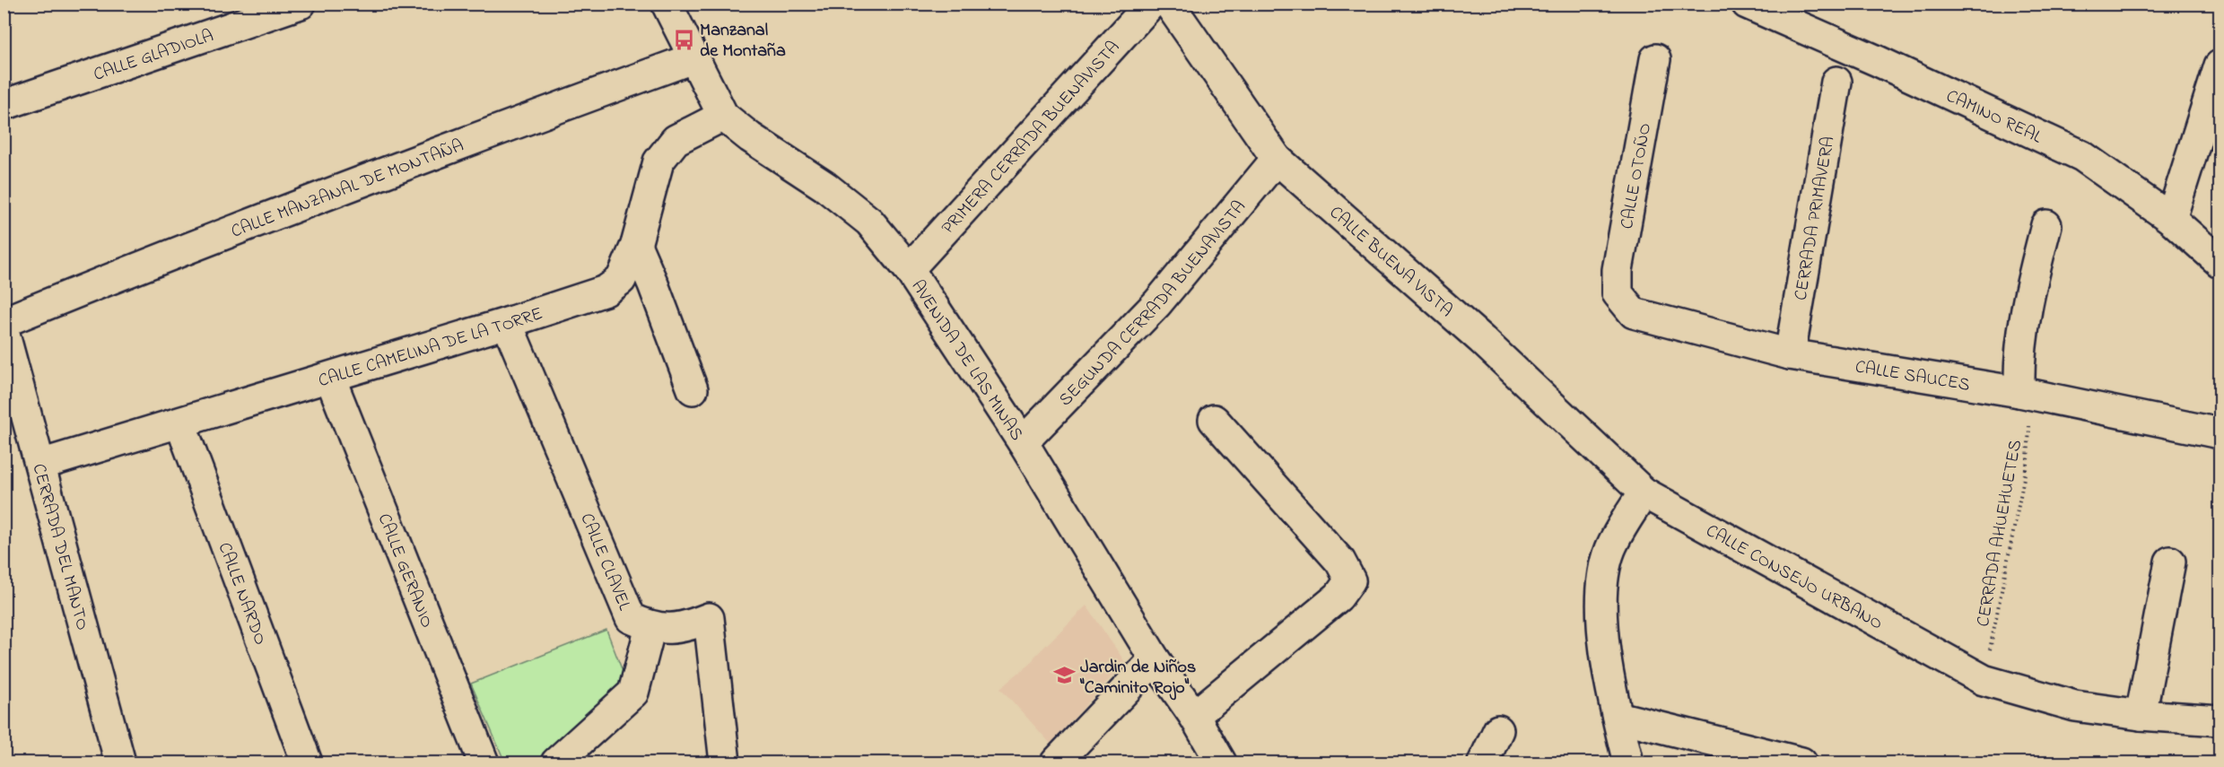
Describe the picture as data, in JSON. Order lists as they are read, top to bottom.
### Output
{
  "streets": {
    "street": [
      "CALLE GLADIOLA",
      "CAMINO REAL",
      "PRIMERA CERRADA BUENAVISTA",
      "CALLE OTOÑO",
      "CALLE MANZANAL DE MONTAÑA",
      "CERRADA PRIMAVERA",
      "CALLE BUENA VISTA",
      "SEGUNDA CERRADA BUENAVISTA",
      "CALLE CAMELINA DE LA TORRE",
      "AVENIDA DE LAS MINAS",
      "CALLE SAUCES",
      "CERRADA DEL MANTO",
      "CALLE CLAVEL",
      "CALLE GERANIO",
      "CALLE CONSEJO URBANO",
      "CALLE NARDO"
    ],
    "path": ["CERRADA AHUEHUETES"]
  },
  "crossings": [
    ["PRIMERA CERRADA BUENAVISTA", "AVENIDA DE LAS MINAS"],
    ["CALLE OTOÑO", "CALLE SAUCES"],
    ["CALLE MANZANAL DE MONTAÑA", "AVENIDA DE LAS MINAS"],
    ["CERRADA PRIMAVERA", "CALLE SAUCES"],
    ["CALLE BUENA VISTA", "SEGUNDA CERRADA BUENAVISTA"],
    ["CALLE BUENA VISTA", "CALLE CONSEJO URBANO"],
    ["SEGUNDA CERRADA BUENAVISTA", "AVENIDA DE LAS MINAS"],
    ["CALLE CAMELINA DE LA TORRE", "AVENIDA DE LAS MINAS"],
    ["CALLE CAMELINA DE LA TORRE", "CERRADA DEL MANTO"],
    ["CALLE CAMELINA DE LA TORRE", "CALLE CLAVEL"],
    ["CALLE CAMELINA DE LA TORRE", "CALLE GERANIO"],
    ["CALLE CAMELINA DE LA TORRE", "CALLE NARDO"],
    ["CALLE SAUCES", "CERRADA AHUEHUETES"],
    ["CERRADA AHUEHUETES", "CALLE CONSEJO URBANO"]
  ],
  "places": {
    "bus stop": ["Manzanal de Montaña"],
    "school or university": ["Jardin de Niños \"Caminito Rojo\""]
  }
}
